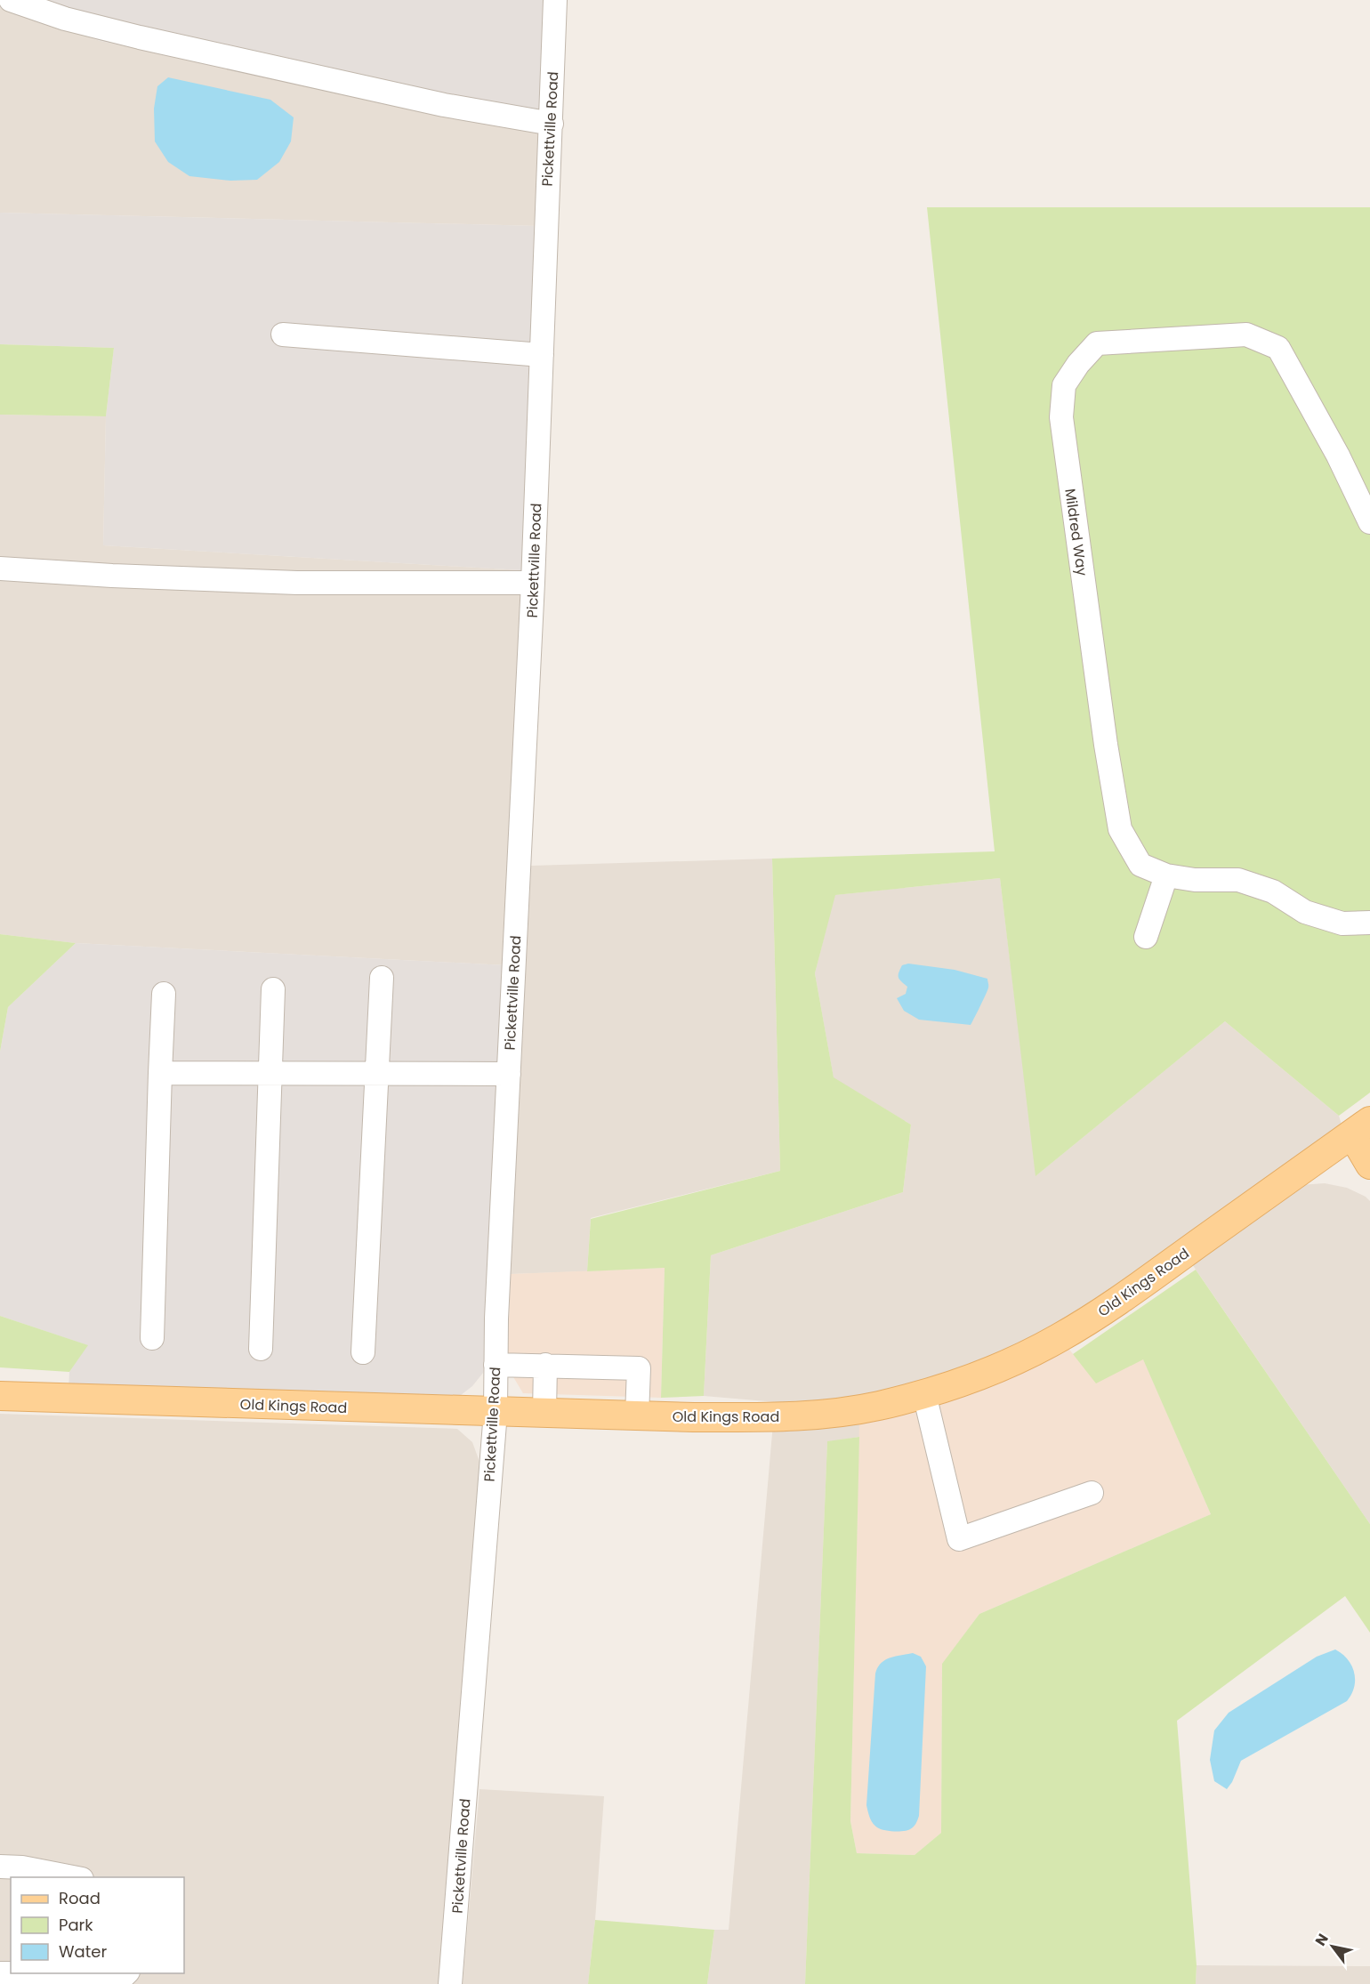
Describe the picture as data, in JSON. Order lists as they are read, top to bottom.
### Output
{
  "streets": {
    "main road": ["Old Kings Road"],
    "street": ["Pickettville Road", "Mildred Way"]
  },
  "crossings": [
    ["Pickettville Road", "Old Kings Road"]
  ],
  "legend": ["Road", "Park", "Water"],
  "north": "top left"
}
